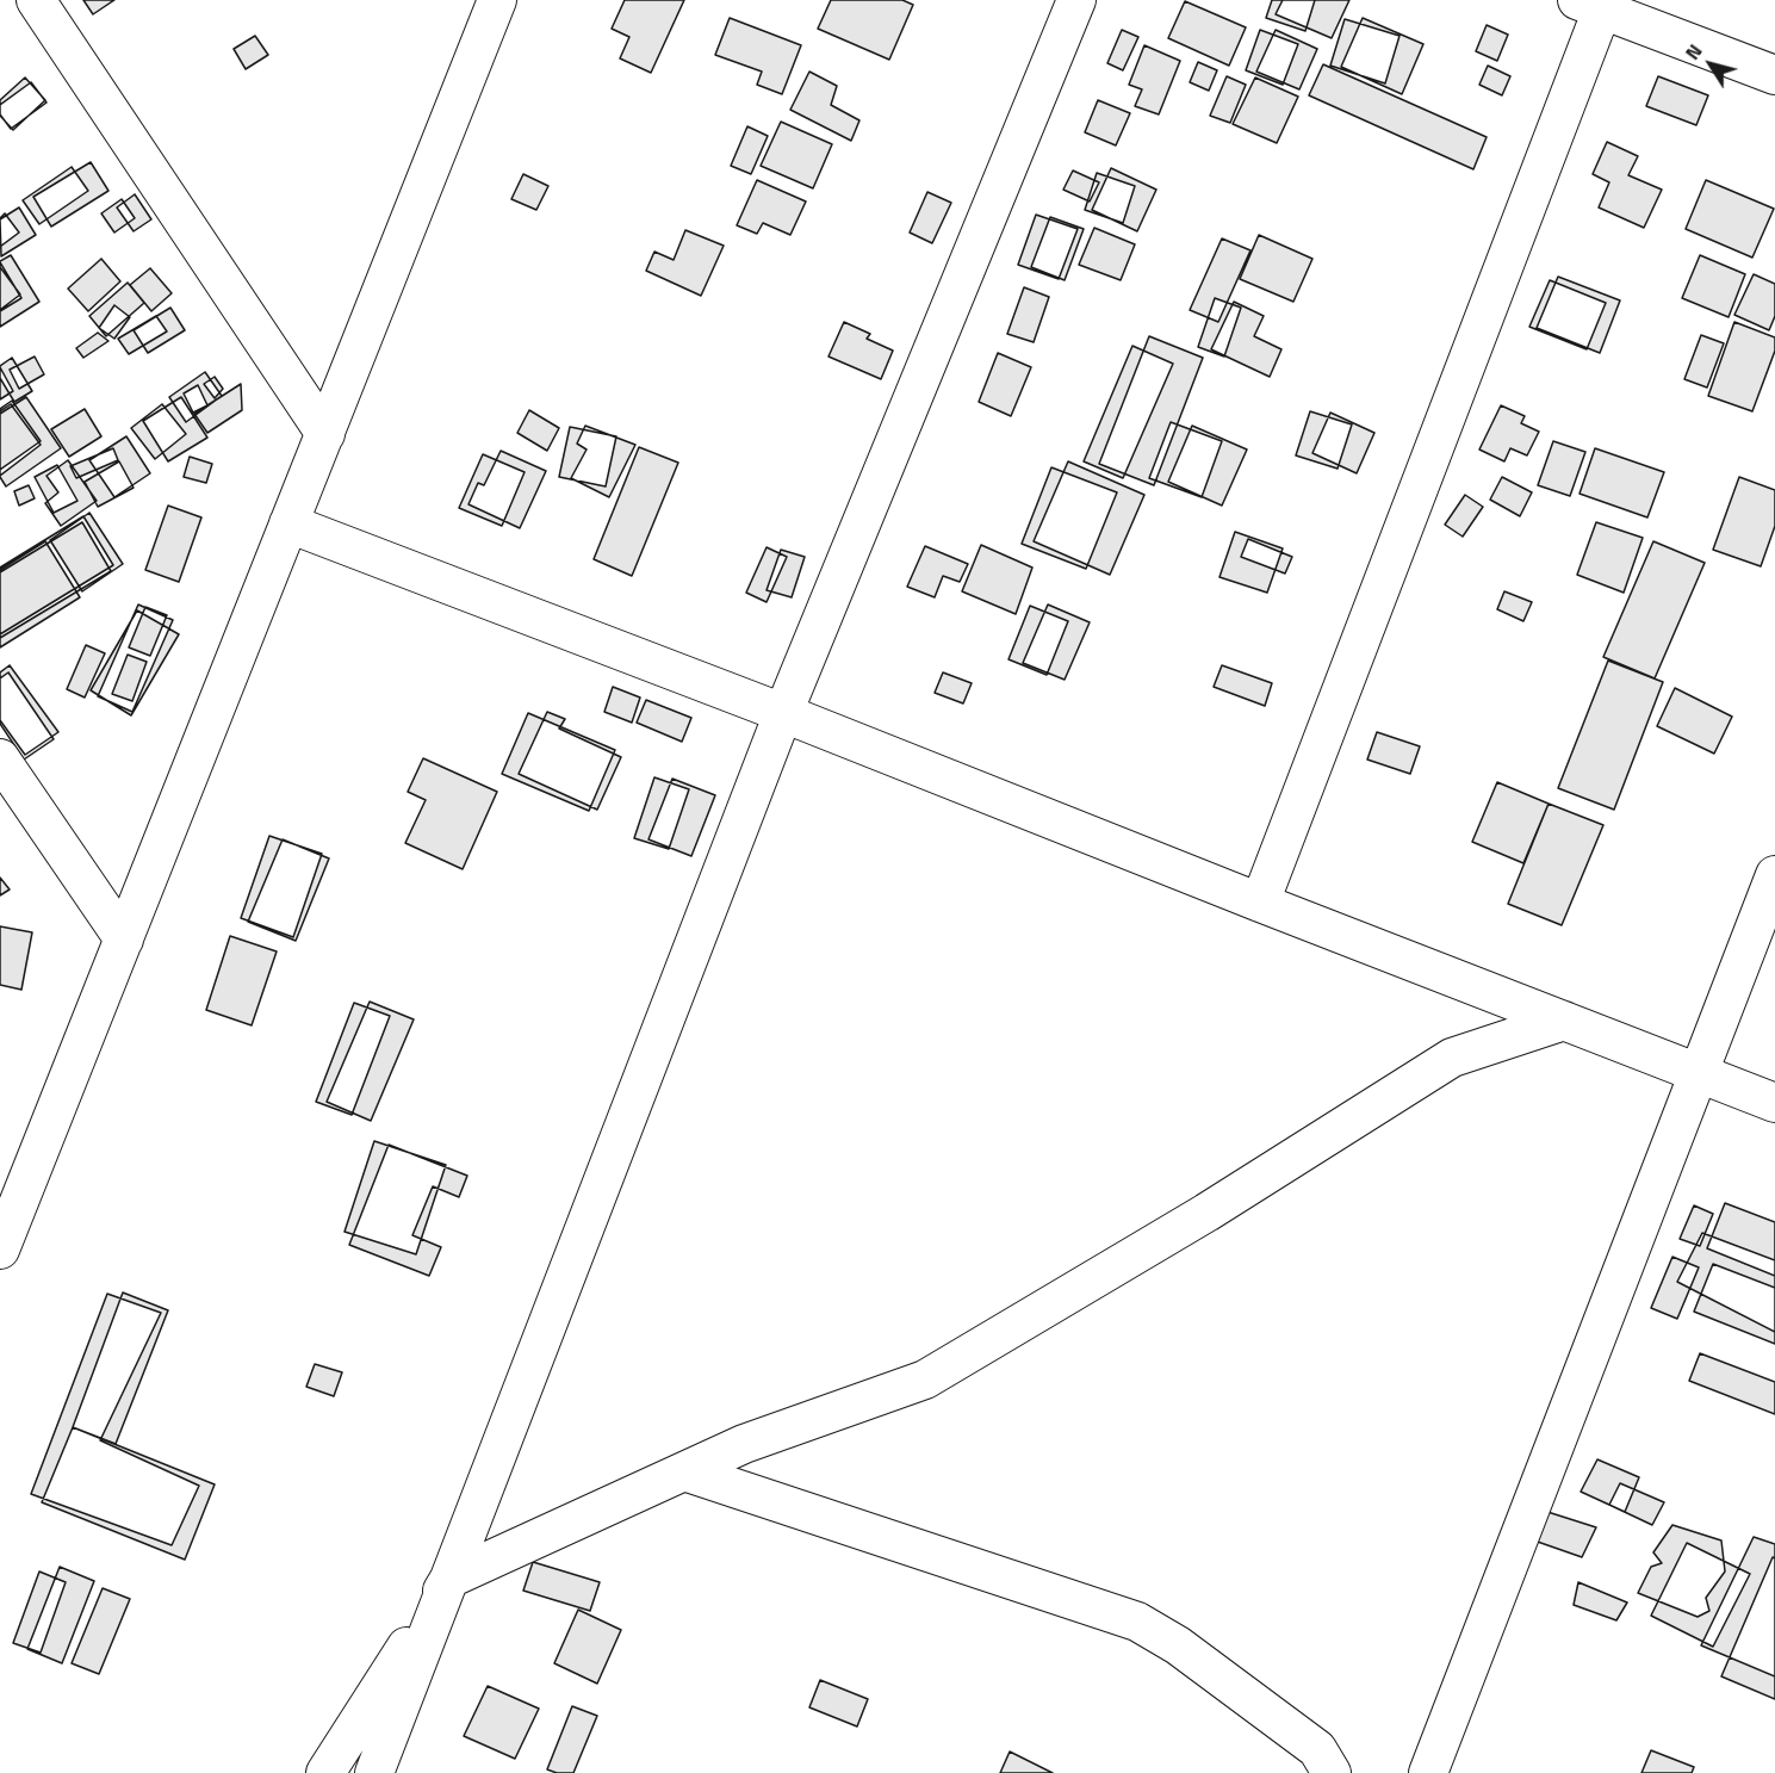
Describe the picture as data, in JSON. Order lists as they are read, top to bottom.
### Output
{
  "north": "top left"
}
